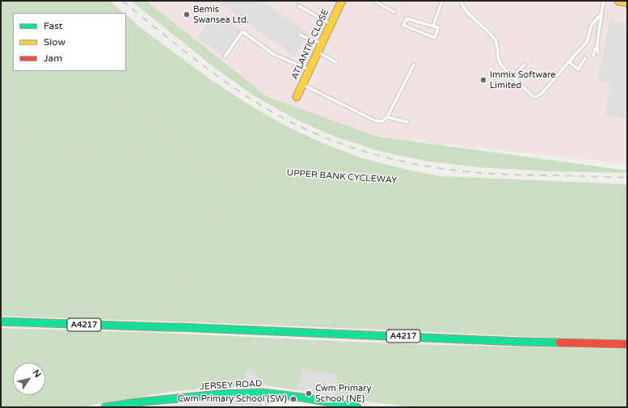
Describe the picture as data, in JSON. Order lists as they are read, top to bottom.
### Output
{
  "streets": {
    "main road": ["ATLANTIC CLOSE", "A4217", "JERSEY ROAD"],
    "path": ["UPPER BANK CYCLEWAY"]
  },
  "places": [
    "Bemis Swansea Ltd.",
    "Immix Software Limited",
    "Cwm Primary School (NE)",
    "Cwm Primary School (SW)"
  ],
  "legend": ["Fast", "Slow", "Jam"],
  "north": "top right"
}
